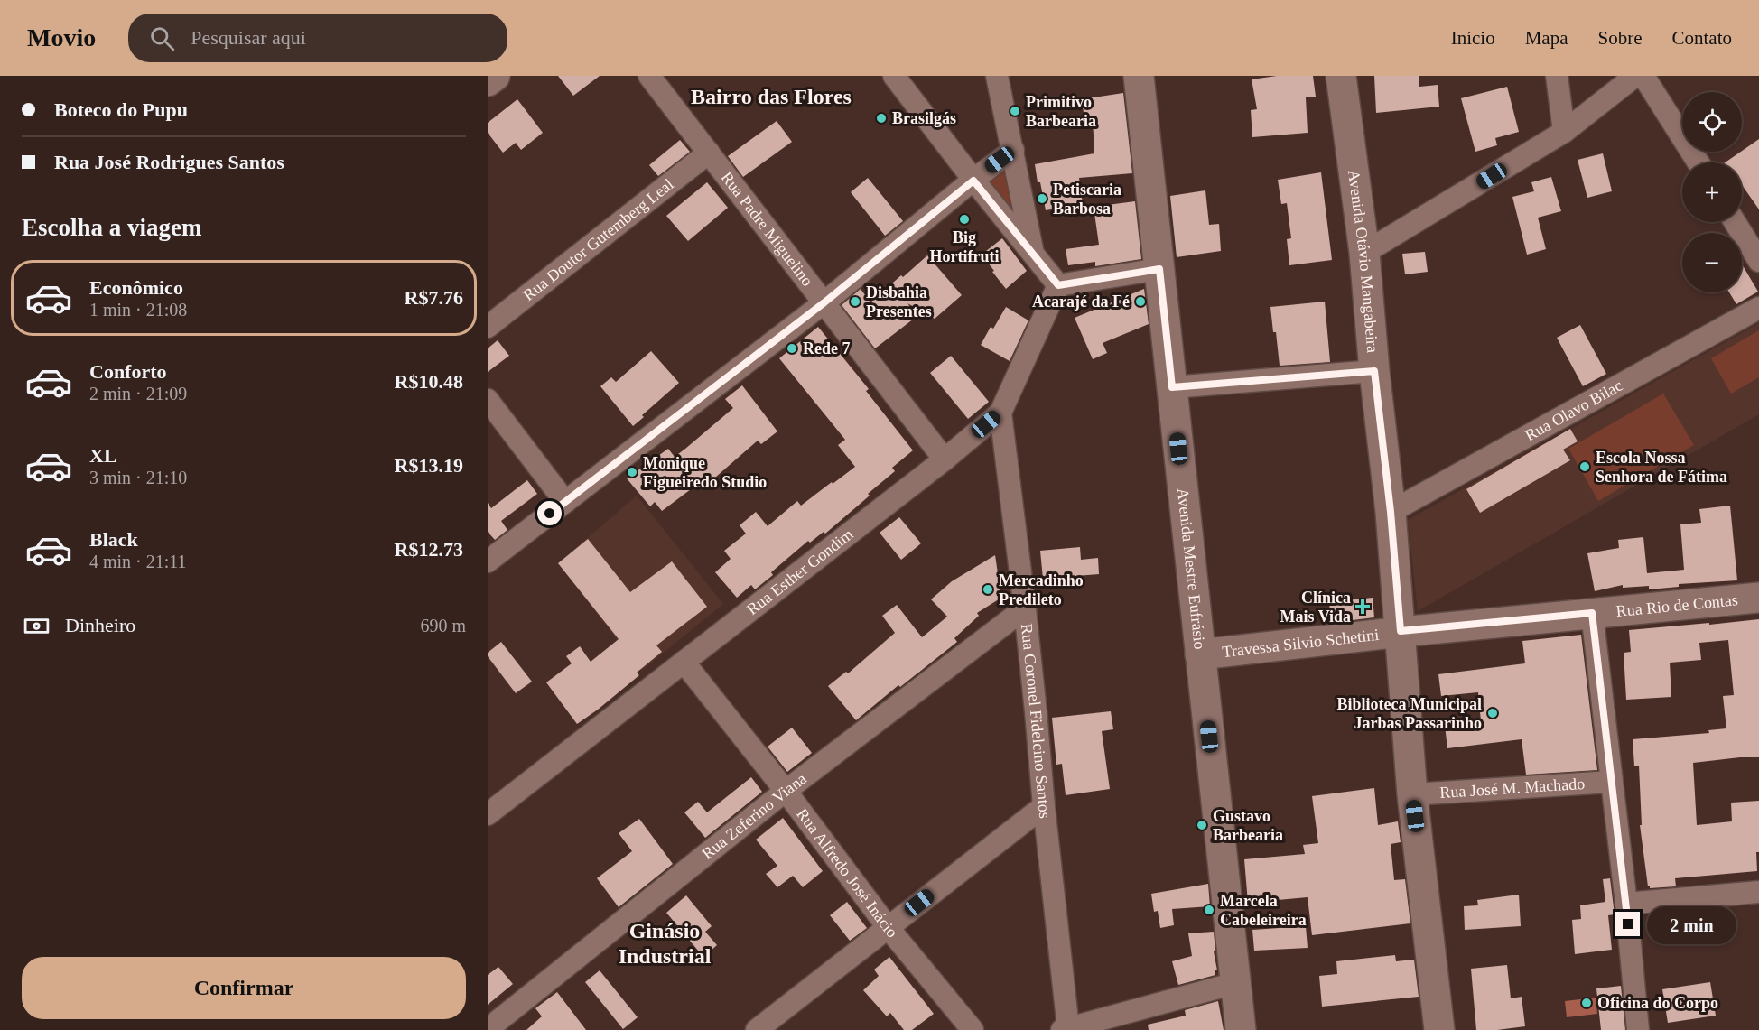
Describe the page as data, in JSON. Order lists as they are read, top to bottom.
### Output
{
  "streets": {
    "street": [
      "Rua Padre Miguelino",
      "Rua Doutor Gutemberg Leal",
      "Avenida Otávio Mangabeira",
      "Rua Olavo Bilac",
      "Avenida Mestre Eufrásio",
      "Rua Esther Gondim",
      "Rua Rio de Contas",
      "Travessa Silvio Schetini",
      "Rua Coronel Fidelcino Santos",
      "Rua José M. Machado",
      "Rua Zeferino Viana",
      "Rua Alfredo José Inácio"
    ]
  },
  "crossings": [
    ["Rua Padre Miguelino", "Rua Doutor Gutemberg Leal"],
    ["Rua Padre Miguelino", "Rua Esther Gondim"],
    ["Avenida Otávio Mangabeira", "Rua Olavo Bilac"],
    ["Avenida Otávio Mangabeira", "Rua Rio de Contas"],
    ["Avenida Otávio Mangabeira", "Travessa Silvio Schetini"],
    ["Avenida Otávio Mangabeira", "Rua José M. Machado"],
    ["Avenida Mestre Eufrásio", "Travessa Silvio Schetini"],
    ["Rua Esther Gondim", "Rua Coronel Fidelcino Santos"],
    ["Rua Esther Gondim", "Rua Alfredo José Inácio"],
    ["Rua Rio de Contas", "Travessa Silvio Schetini"],
    ["Rua Coronel Fidelcino Santos", "Rua Zeferino Viana"],
    ["Rua Zeferino Viana", "Rua Alfredo José Inácio"]
  ],
  "districts": ["Bairro das Flores", "Ginásio Industrial"],
  "places": {
    "other": [
      "Primitivo Barbearia",
      "Brasilgás",
      "Petiscaria Barbosa",
      "Big Hortifruti",
      "Disbahia Presentes",
      "Acarajé da Fé",
      "Rede 7",
      "Escola Nossa Senhora de Fátima",
      "Monique Figueiredo Studio",
      "Mercadinho Predileto",
      "Biblioteca Municipal Jarbas Passarinho",
      "Gustavo Barbearia",
      "Marcela Cabeleireira",
      "Oficina do Corpo"
    ],
    "health": ["Clínica Mais Vida"]
  },
  "page": {
    "header": "Movio",
    "search": "Pesquisar aqui",
    "nav": [
      "Início",
      "Mapa",
      "Sobre",
      "Contato"
    ],
    "banner": ["Boteco do Pupu", "Rua José Rodrigues Santos"],
    "map_buttons": ["+", "−"],
    "heading": "Escolha a viagem",
    "list": [
      {
        "name": "Econômico",
        "note": "1 min · 21:08",
        "value": "R$7.76"
      },
      {
        "name": "Conforto",
        "note": "2 min · 21:09",
        "value": "R$10.48"
      },
      {
        "name": "XL",
        "note": "3 min · 21:10",
        "value": "R$13.19"
      },
      {
        "name": "Black",
        "note": "4 min · 21:11",
        "value": "R$12.73"
      }
    ],
    "pay": ["Dinheiro", "690 m"],
    "bubble": "2 min",
    "buttons": "Confirmar"
  }
}
